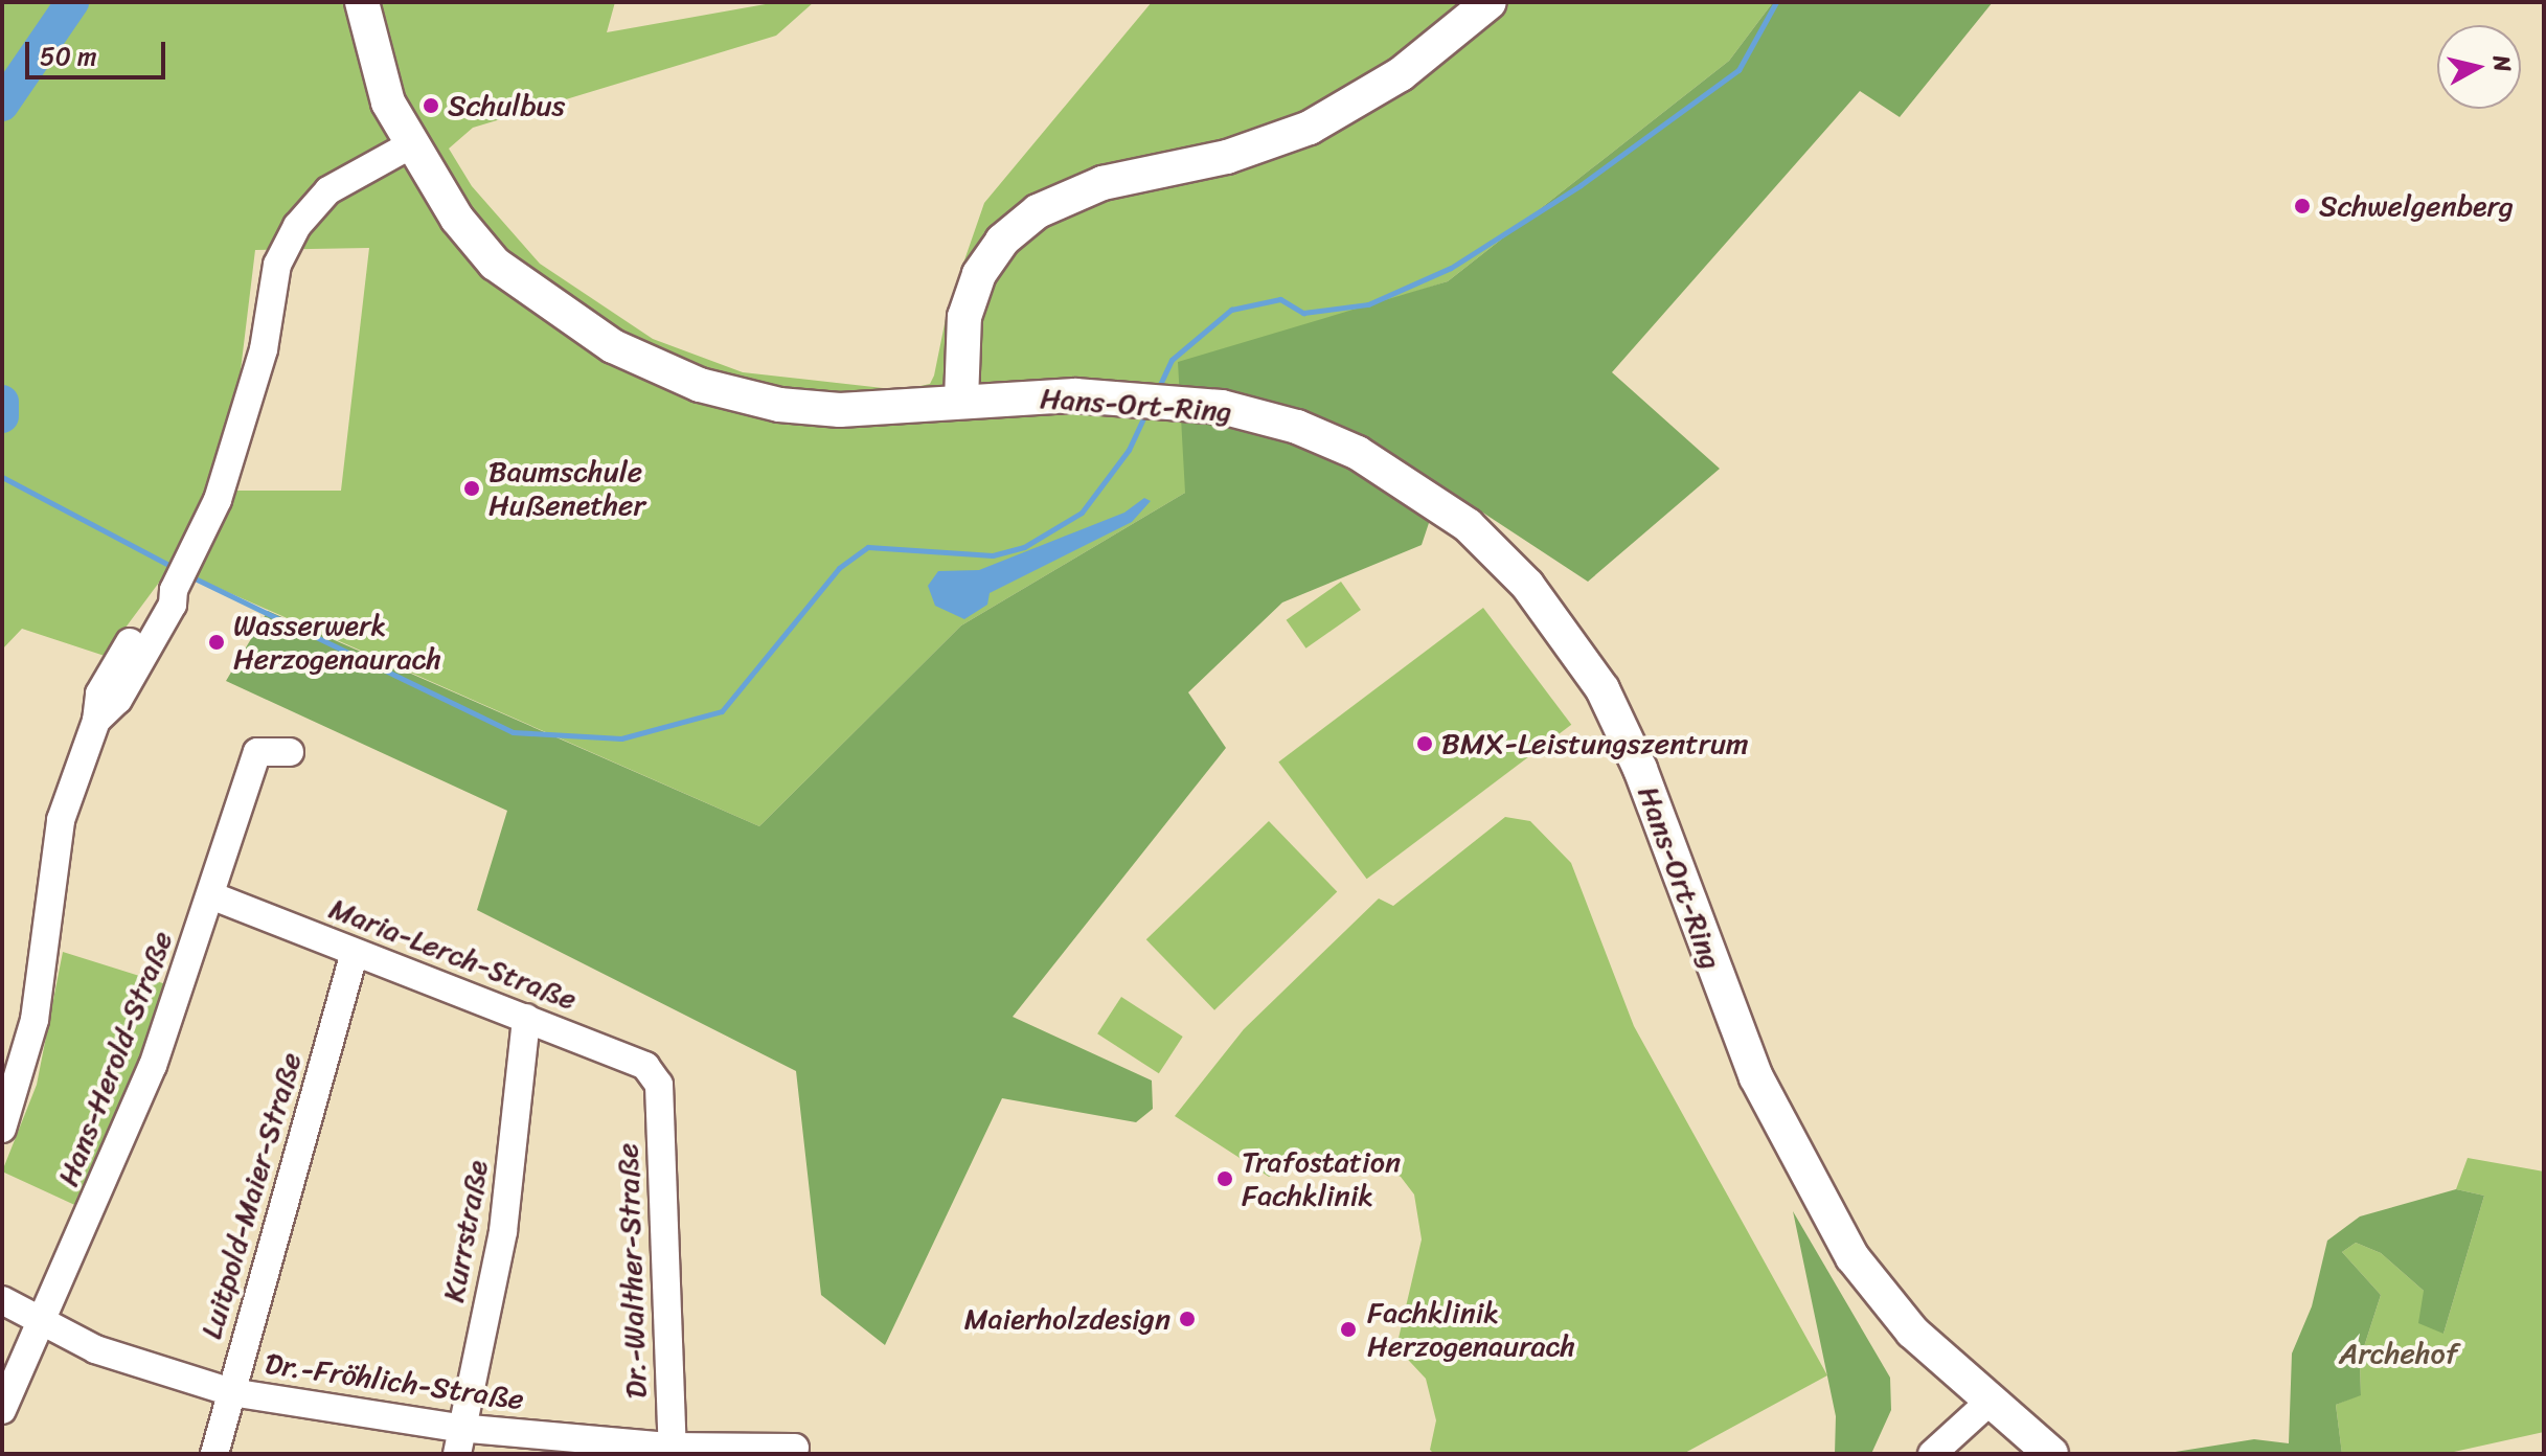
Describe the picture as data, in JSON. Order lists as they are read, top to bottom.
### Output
{
  "streets": {
    "main road": ["Hans-Ort-Ring"],
    "street": [
      "Maria-Lerch-Straße",
      "Hans-Herold-Straße",
      "Luitpold-Maier-Straße",
      "Kurrstraße",
      "Dr.-Walther-Straße",
      "Dr.-Fröhlich-Straße"
    ]
  },
  "crossings": [
    ["Maria-Lerch-Straße", "Hans-Herold-Straße"],
    ["Maria-Lerch-Straße", "Luitpold-Maier-Straße"],
    ["Maria-Lerch-Straße", "Kurrstraße"],
    ["Maria-Lerch-Straße", "Dr.-Walther-Straße"],
    ["Hans-Herold-Straße", "Dr.-Fröhlich-Straße"],
    ["Luitpold-Maier-Straße", "Dr.-Fröhlich-Straße"],
    ["Kurrstraße", "Dr.-Fröhlich-Straße"],
    ["Dr.-Walther-Straße", "Dr.-Fröhlich-Straße"]
  ],
  "parks": ["Archehof"],
  "places": [
    "Schulbus",
    "Schwelgenberg",
    "Baumschule Hußenether",
    "Wasserwerk Herzogenaurach",
    "BMX-Leistungszentrum",
    "Trafostation Fachklinik",
    "Maierholzdesign",
    "Fachklinik Herzogenaurach"
  ],
  "scale_bar": "50 m",
  "north": "right"
}
